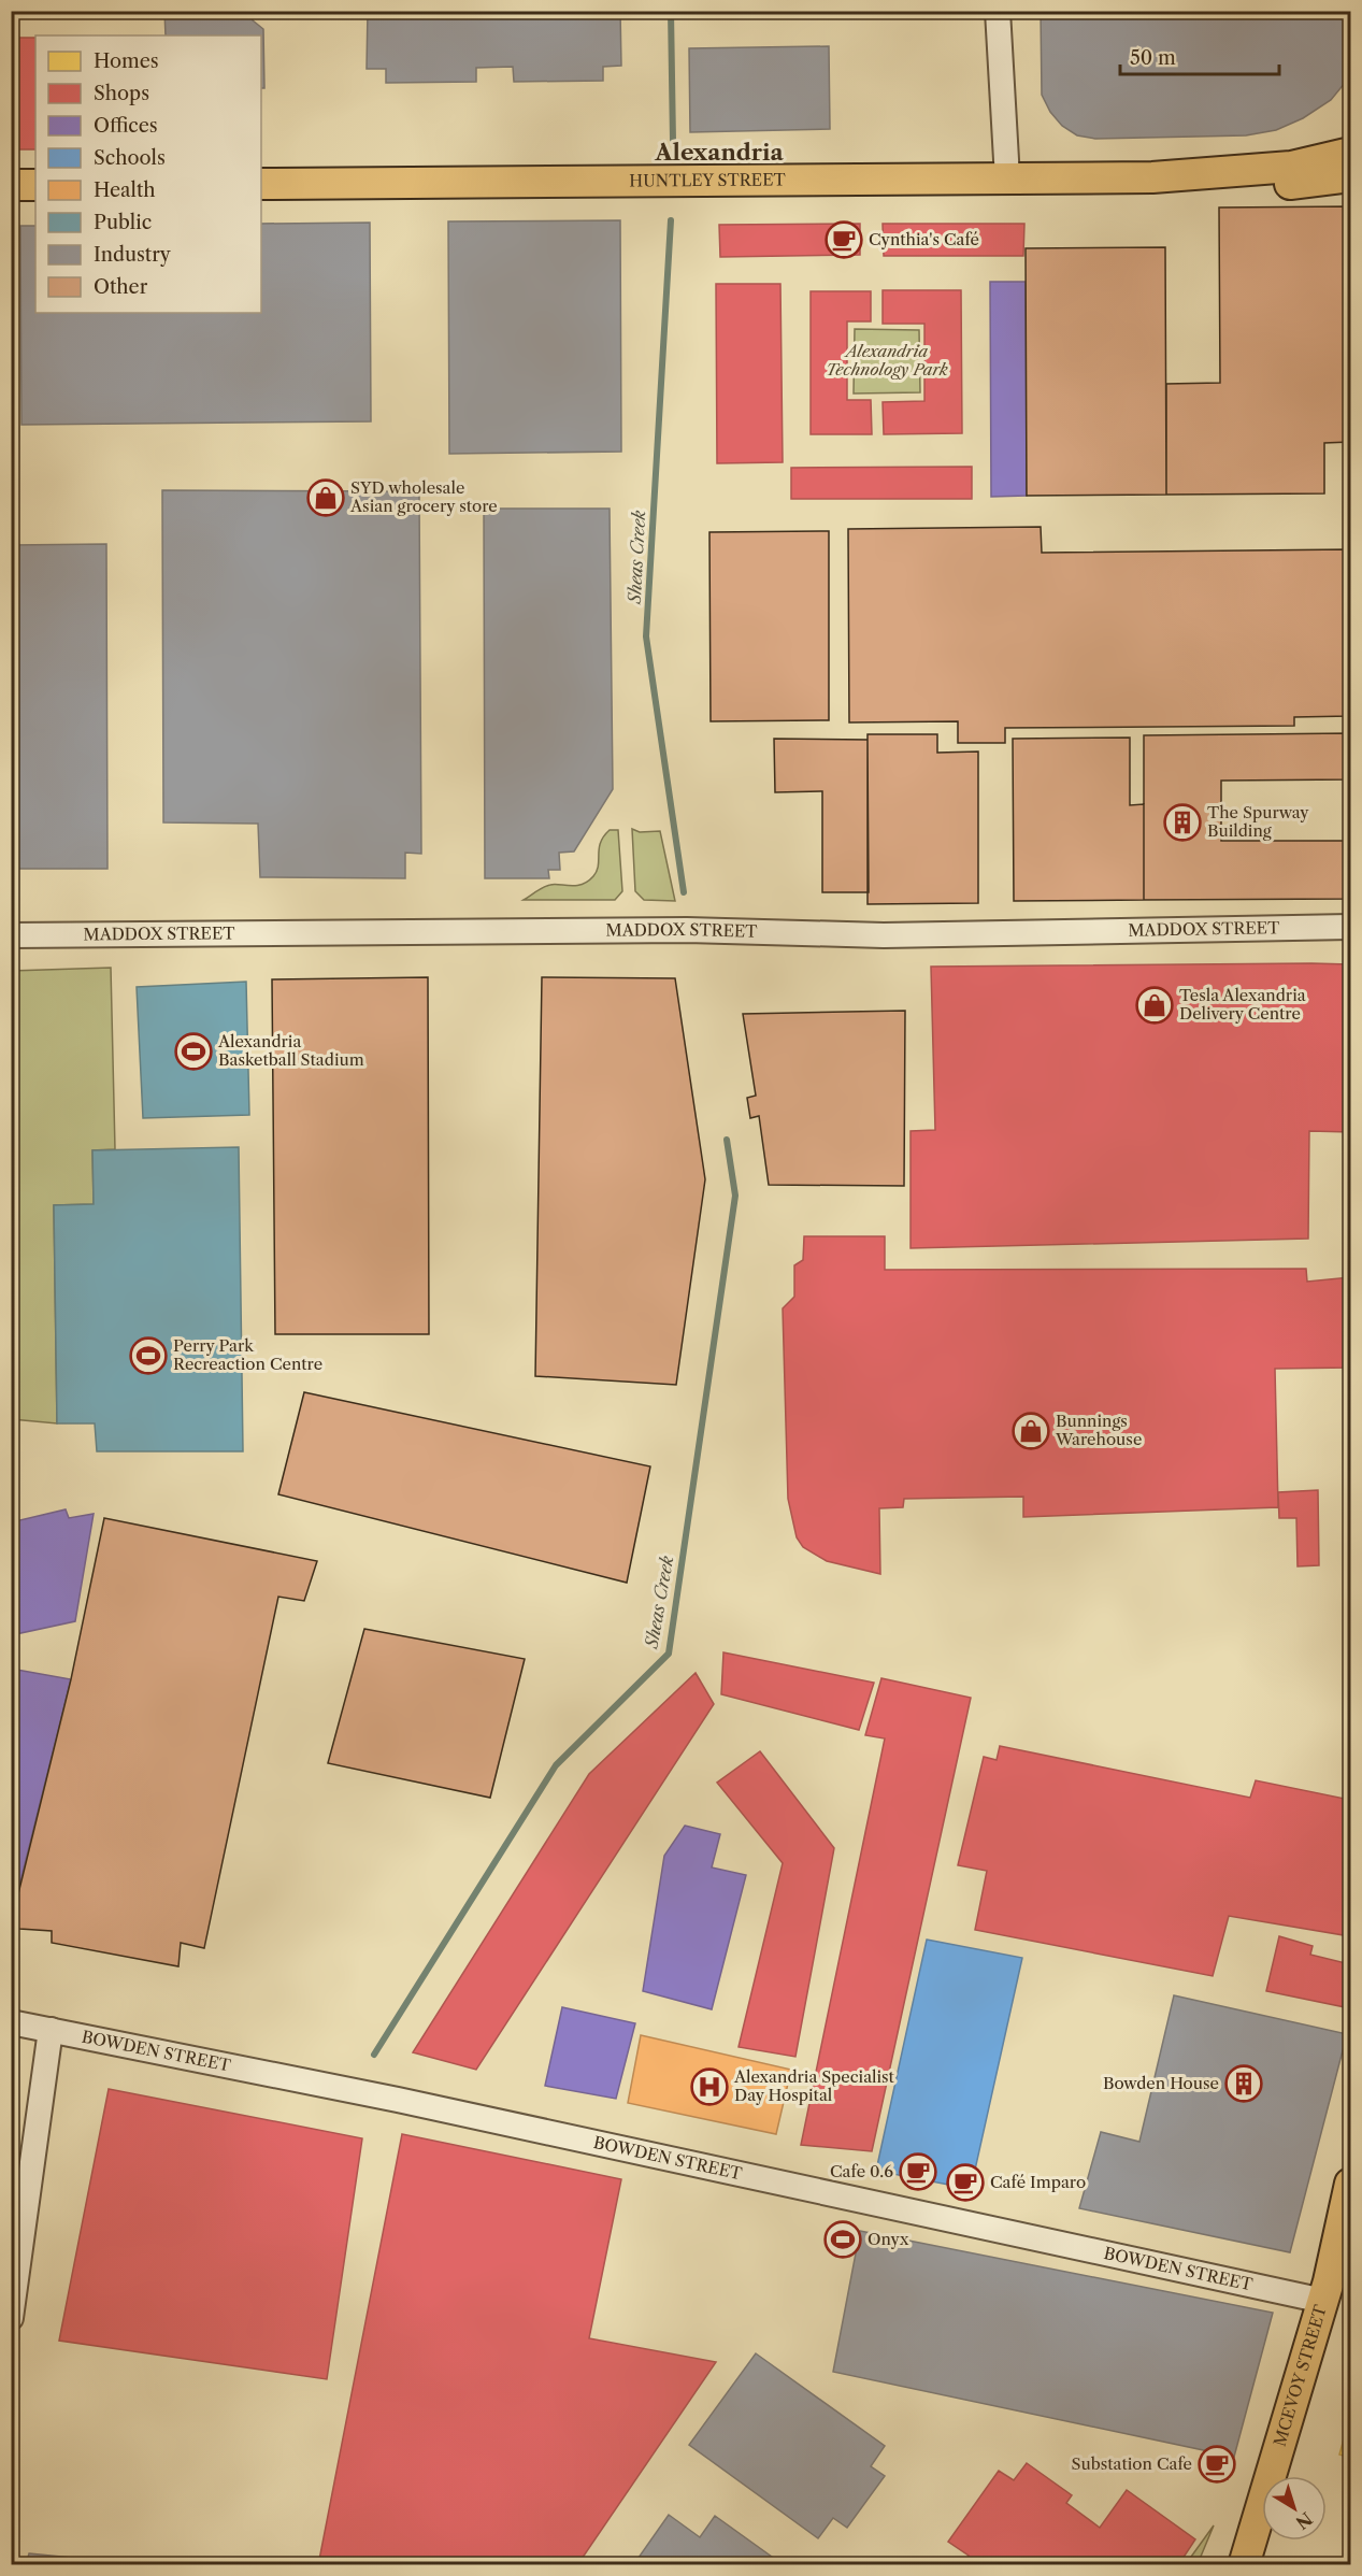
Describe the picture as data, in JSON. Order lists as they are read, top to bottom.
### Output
{
  "streets": {
    "main road": ["HUNTLEY STREET", "MCEVOY STREET"],
    "street": ["MADDOX STREET", "BOWDEN STREET"]
  },
  "crossings": [
    ["BOWDEN STREET", "MCEVOY STREET"]
  ],
  "districts": ["Alexandria"],
  "water": ["Sheas Creek"],
  "parks": ["Alexandria Technology Park"],
  "places": {
    "cafe": [
      "Cynthia's Café",
      "Cafe 0.6",
      "Café Imparo",
      "Substation Cafe"
    ],
    "shop": ["SYD wholesale Asian grocery store", "Tesla Alexandria Delivery Centre", "Bunnings Warehouse"],
    "building": ["The Spurway Building", "Bowden House"],
    "sports": ["Alexandria Basketball Stadium", "Perry Park Recreaction Centre", "Onyx"],
    "hospital": ["Alexandria Specialist Day Hospital"]
  },
  "legend": [
    "Homes",
    "Shops",
    "Offices",
    "Schools",
    "Health",
    "Public",
    "Industry",
    "Other"
  ],
  "scale_bar": "50 m",
  "north": "bottom right"
}
